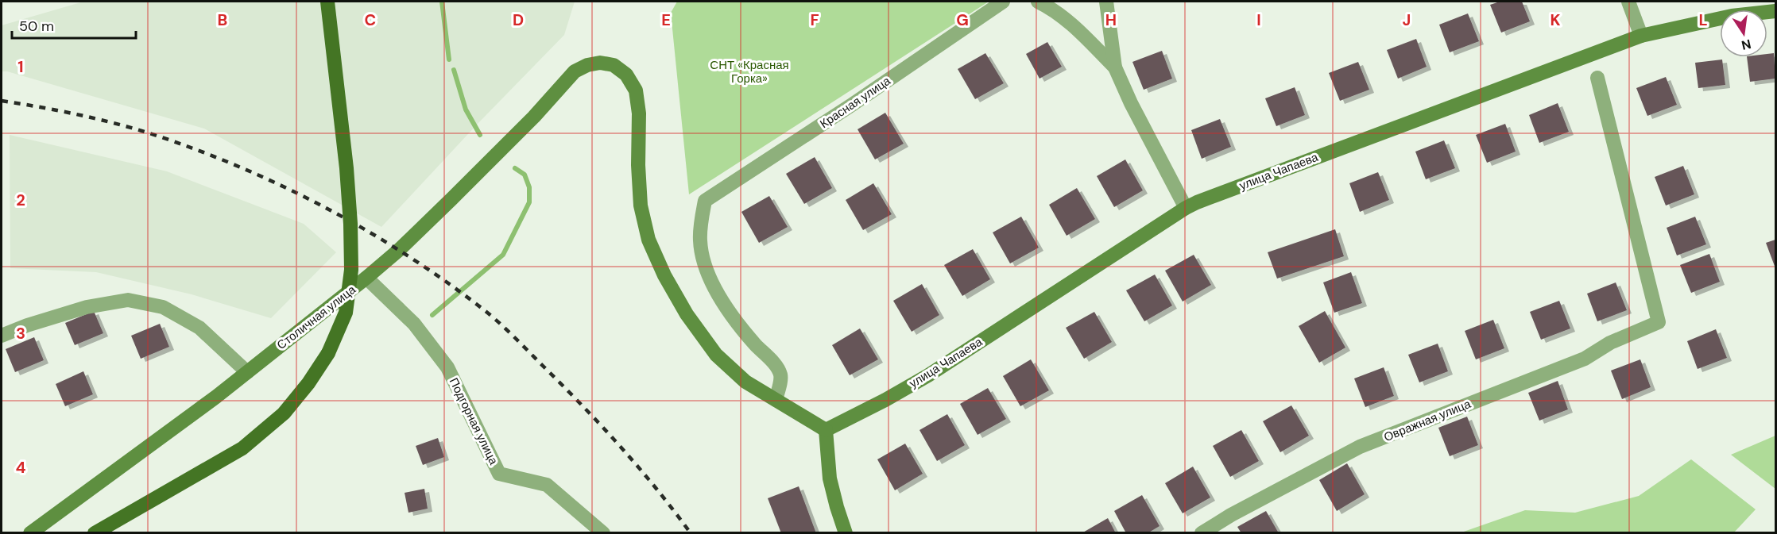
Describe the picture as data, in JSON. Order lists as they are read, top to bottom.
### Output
{
  "streets": {
    "street": [
      "Красная улица",
      "улица Чапаева",
      "Столичная улица",
      "Овражная улица",
      "Подгорная улица"
    ]
  },
  "crossings": [
    ["Красная улица", "Столичная улица"],
    ["Столичная улица", "Подгорная улица"]
  ],
  "parks": ["СНТ «Красная Горка»"],
  "scale_bar": "50 m",
  "north": "bottom",
  "grid": {
    "columns": [
      "B",
      "C",
      "D",
      "E",
      "F",
      "G",
      "H",
      "I",
      "J",
      "K",
      "L"
    ],
    "rows": [
      "1",
      "2",
      "3",
      "4"
    ]
  }
}
